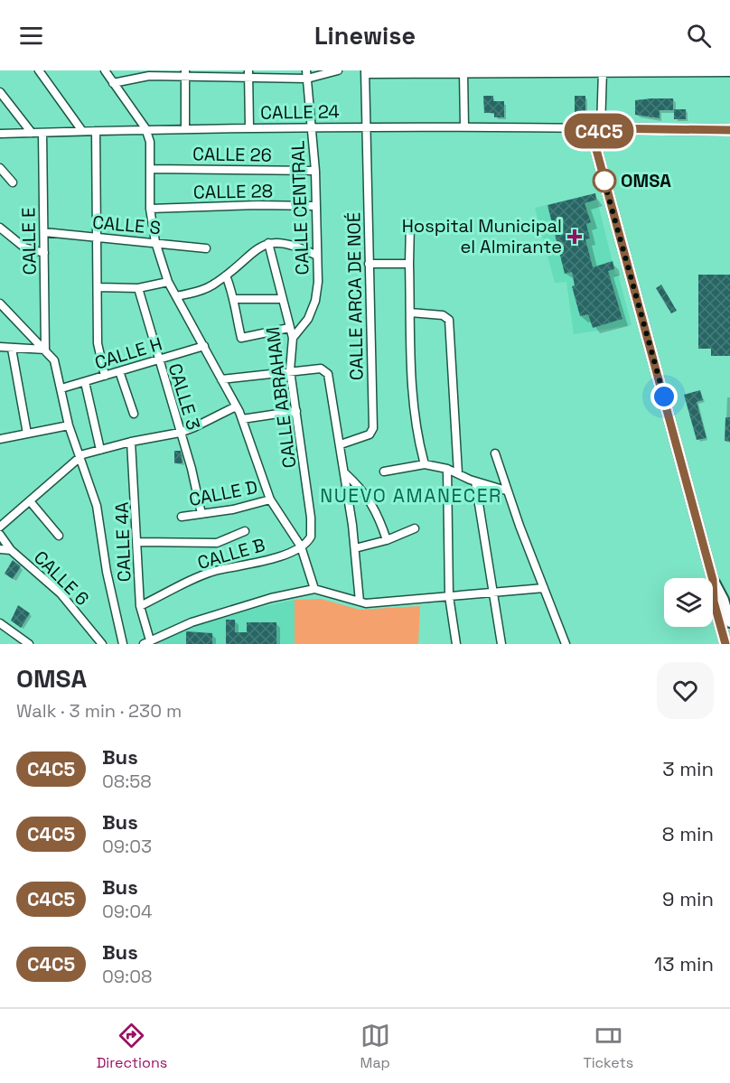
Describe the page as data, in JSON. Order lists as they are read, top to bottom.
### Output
{
  "streets": {
    "street": [
      "CALLE 24",
      "CALLE 26",
      "CALLE 28",
      "CALLE CENTRAL",
      "CALLE S",
      "CALLE E",
      "CALLE ARCA DE NOÉ",
      "CALLE H",
      "CALLE 3",
      "CALLE ABRAHAM",
      "CALLE D",
      "CALLE 4A",
      "CALLE B",
      "CALLE 6"
    ]
  },
  "crossings": [
    ["CALLE 24", "CALLE CENTRAL"],
    ["CALLE 24", "CALLE E"],
    ["CALLE 24", "CALLE ARCA DE NOÉ"],
    ["CALLE 26", "CALLE CENTRAL"],
    ["CALLE 28", "CALLE CENTRAL"],
    ["CALLE CENTRAL", "CALLE ABRAHAM"],
    ["CALLE S", "CALLE E"],
    ["CALLE H", "CALLE 3"],
    ["CALLE 3", "CALLE D"],
    ["CALLE ABRAHAM", "CALLE B"],
    ["CALLE 4A", "CALLE B"]
  ],
  "districts": ["NUEVO AMANECER"],
  "places": {
    "other": ["OMSA"],
    "health": ["Hospital Municipal el Almirante"]
  },
  "lines": ["bus line C4C5"],
  "page": {
    "header": "Linewise",
    "on_map": "C4C5",
    "heading": ["OMSA", "Walk · 3 min · 230 m"],
    "list": [
      {
        "mark": "C4C5",
        "name": "Bus",
        "note": "08:58",
        "value": "3 min"
      },
      {
        "mark": "C4C5",
        "name": "Bus",
        "note": "09:03",
        "value": "8 min"
      },
      {
        "mark": "C4C5",
        "name": "Bus",
        "note": "09:04",
        "value": "9 min"
      },
      {
        "mark": "C4C5",
        "name": "Bus",
        "note": "09:08",
        "value": "13 min"
      }
    ],
    "tabs": ["Directions", "Map", "Tickets"]
  }
}
